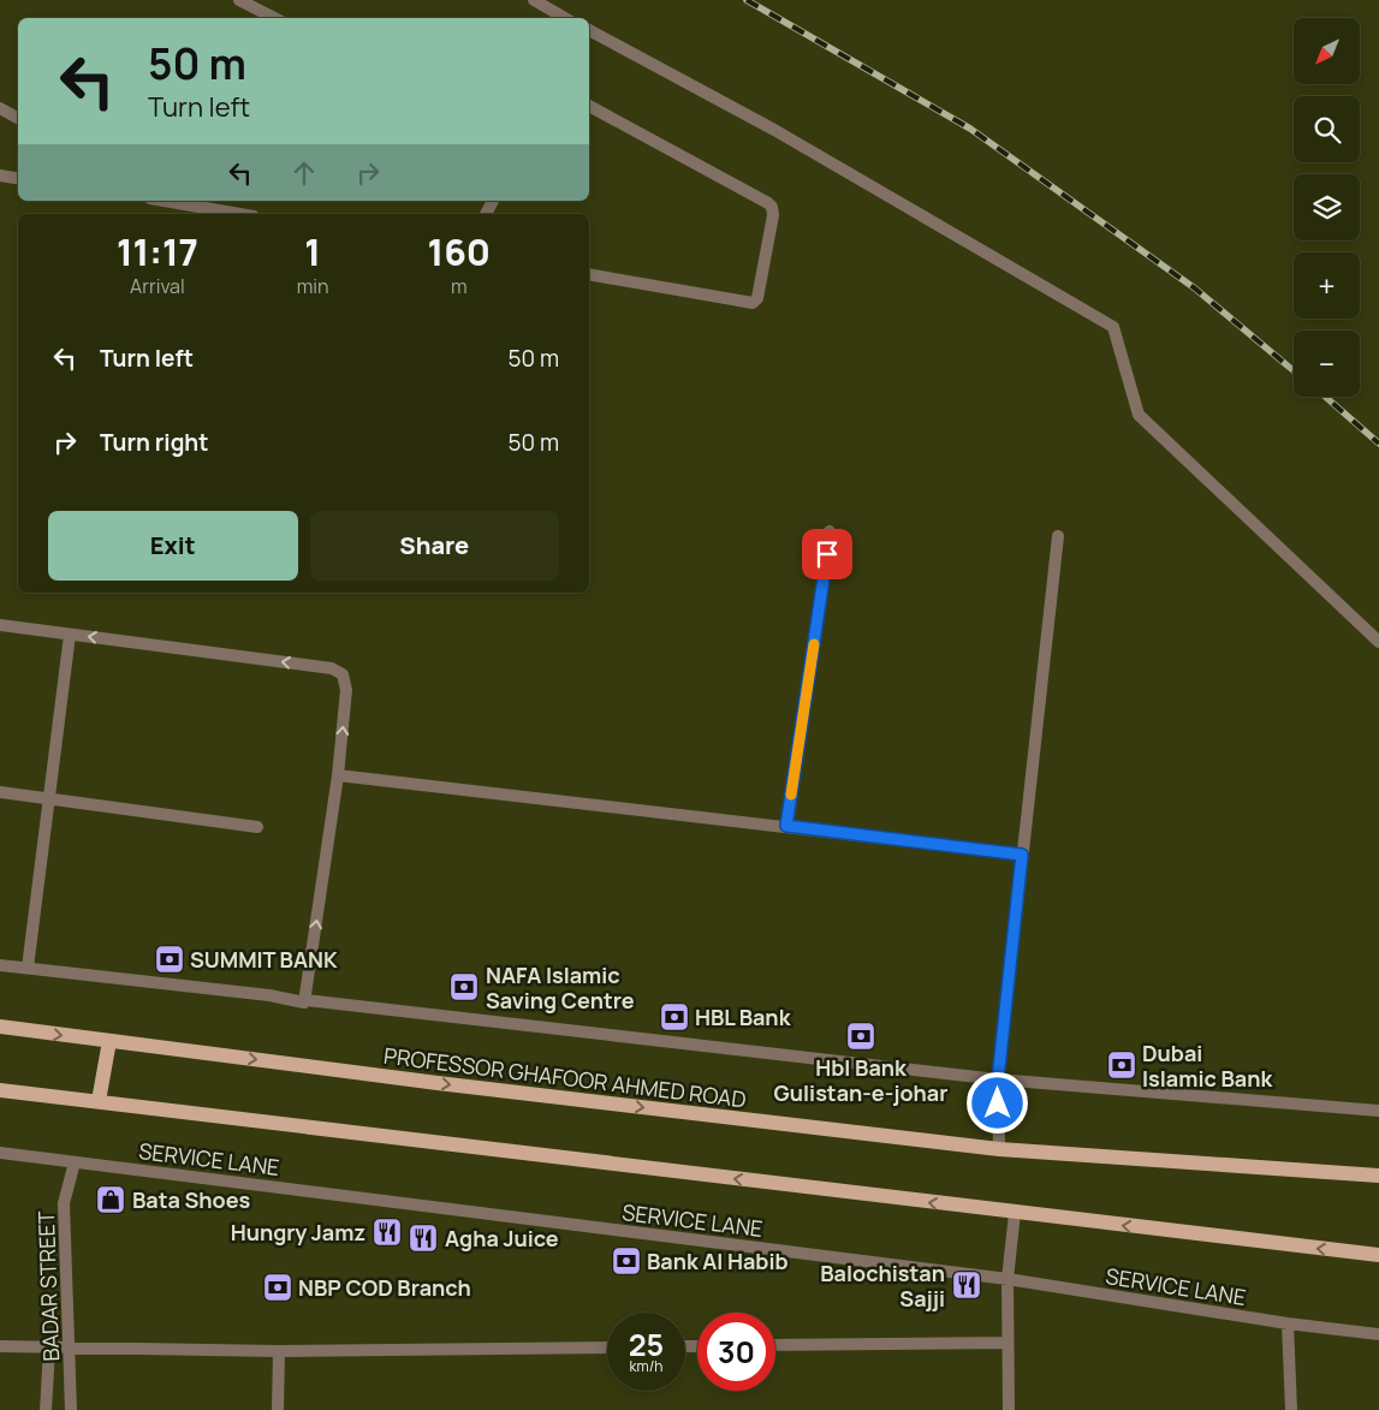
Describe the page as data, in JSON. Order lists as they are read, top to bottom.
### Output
{
  "streets": {
    "main road": ["PROFESSOR GHAFOOR AHMED ROAD"],
    "street": ["SERVICE LANE", "BADAR STREET"]
  },
  "crossings": [
    ["SERVICE LANE", "BADAR STREET"]
  ],
  "places": {
    "bank": [
      "SUMMIT BANK",
      "NAFA Islamic Saving Centre",
      "HBL Bank",
      "Hbl Bank Gulistan-e-johar",
      "Dubai Islamic Bank",
      "Bank Al Habib",
      "NBP COD Branch"
    ],
    "shop": ["Bata Shoes"],
    "restaurant": ["Hungry Jamz", "Agha Juice", "Balochistan Sajji"]
  },
  "north": "bottom left",
  "page": {
    "map_buttons": ["+", "−"],
    "turn": ["50 m", "Turn left"],
    "eta": [
      "11:17",
      "Arrival",
      "1",
      "min",
      "160",
      "m"
    ],
    "list": [
      {
        "name": "Turn left",
        "value": "50 m"
      },
      {
        "name": "Turn right",
        "value": "50 m"
      }
    ],
    "buttons": ["Exit", "Share"],
    "speed": "25 km/h",
    "limit": "30"
  }
}
